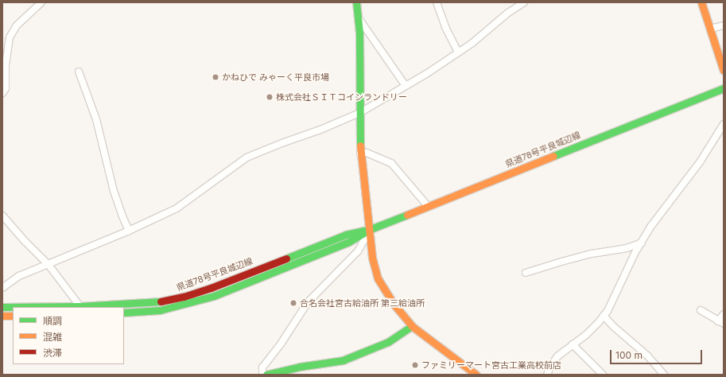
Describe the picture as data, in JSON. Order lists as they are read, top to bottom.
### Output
{
  "streets": {
    "main road": ["県道78号平良城辺線"]
  },
  "places": [
    "かねひで みゃーく平良市場",
    "株式会社ＳＩＴコインランドリー",
    "合名会社宮古給油所 第三給油所",
    "ファミリーマート宮古工業高校前店"
  ],
  "legend": ["順調", "混雑", "渋滞"],
  "scale_bar": "100 m"
}
